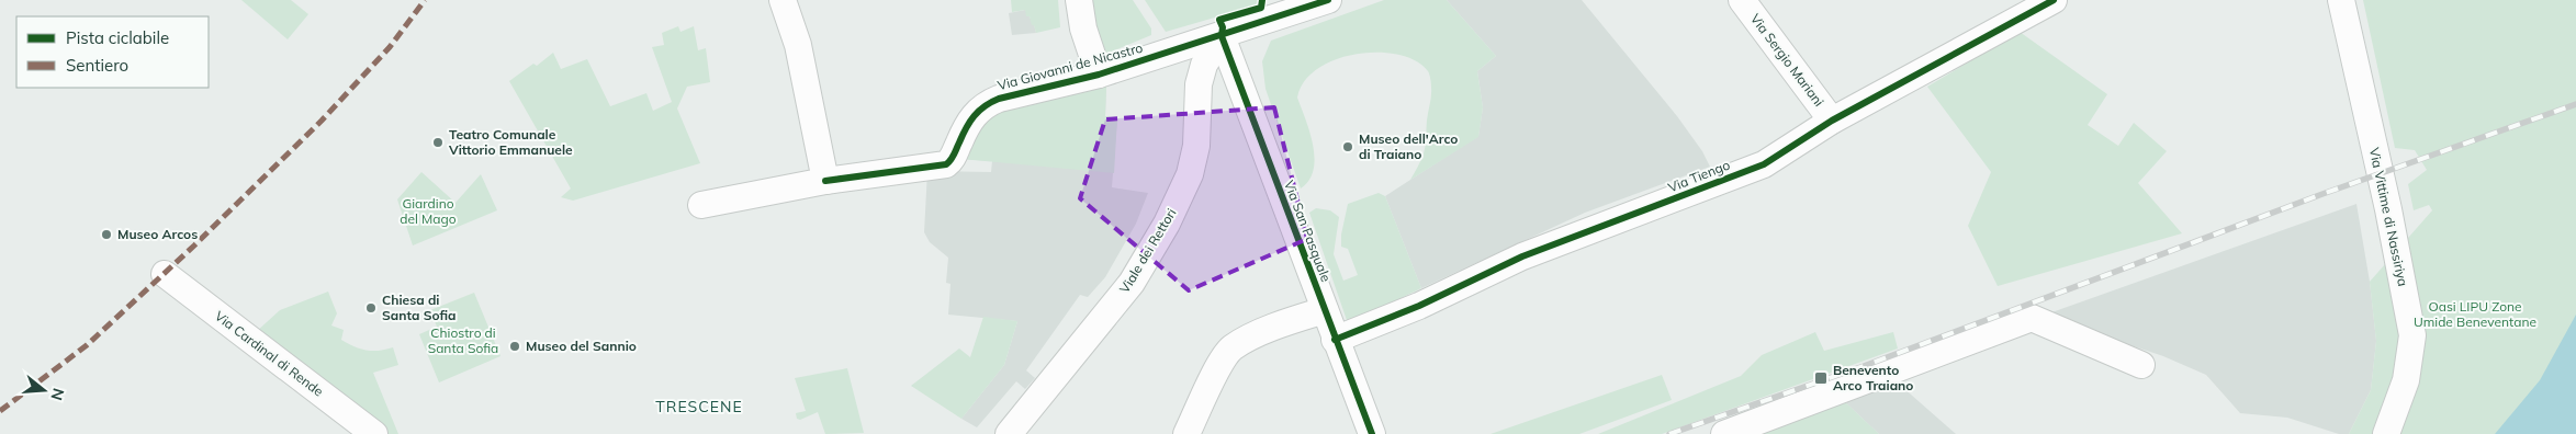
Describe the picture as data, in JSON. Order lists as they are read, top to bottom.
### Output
{
  "streets": {
    "street": [
      "Via Sergio Mariani",
      "Via Giovanni de Nicastro",
      "Via Tiengo",
      "Via Vittime di Nassiriya",
      "Via San Pasquale",
      "Viale dei Rettori",
      "Via Cardinal di Rende"
    ]
  },
  "crossings": [
    ["Via Sergio Mariani", "Via Tiengo"],
    ["Via Giovanni de Nicastro", "Via San Pasquale"],
    ["Via Giovanni de Nicastro", "Viale dei Rettori"],
    ["Via Tiengo", "Via San Pasquale"],
    ["Via San Pasquale", "Viale dei Rettori"]
  ],
  "districts": ["TRESCENE"],
  "parks": ["Giardino del Mago", "Oasi LIPU Zone Umide Beneventane", "Chiostro di Santa Sofia"],
  "places": {
    "other": [
      "Teatro Comunale Vittorio Emmanuele",
      "Museo dell'Arco di Traiano",
      "Museo Arcos",
      "Chiesa di Santa Sofia",
      "Museo del Sannio"
    ],
    "transit": ["Benevento Arco Traiano"]
  },
  "legend": ["Pista ciclabile", "Sentiero"],
  "north": "right"
}
